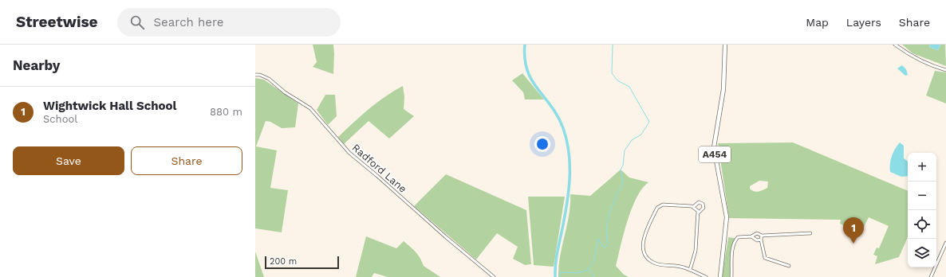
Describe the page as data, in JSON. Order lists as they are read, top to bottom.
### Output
{
  "streets": {
    "highway": ["A454"],
    "street": ["Radford Lane"]
  },
  "scale_bar": "200 m",
  "page": {
    "header": "Streetwise",
    "search": "Search here",
    "nav": ["Map", "Layers", "Share"],
    "heading": "Nearby",
    "list": [
      {
        "mark": "1",
        "name": "Wightwick Hall School",
        "note": "School",
        "value": "880 m"
      }
    ],
    "buttons": ["Save", "Share"],
    "map_buttons": ["+", "−"],
    "pins": "1",
    "scale": "200 m"
  }
}
